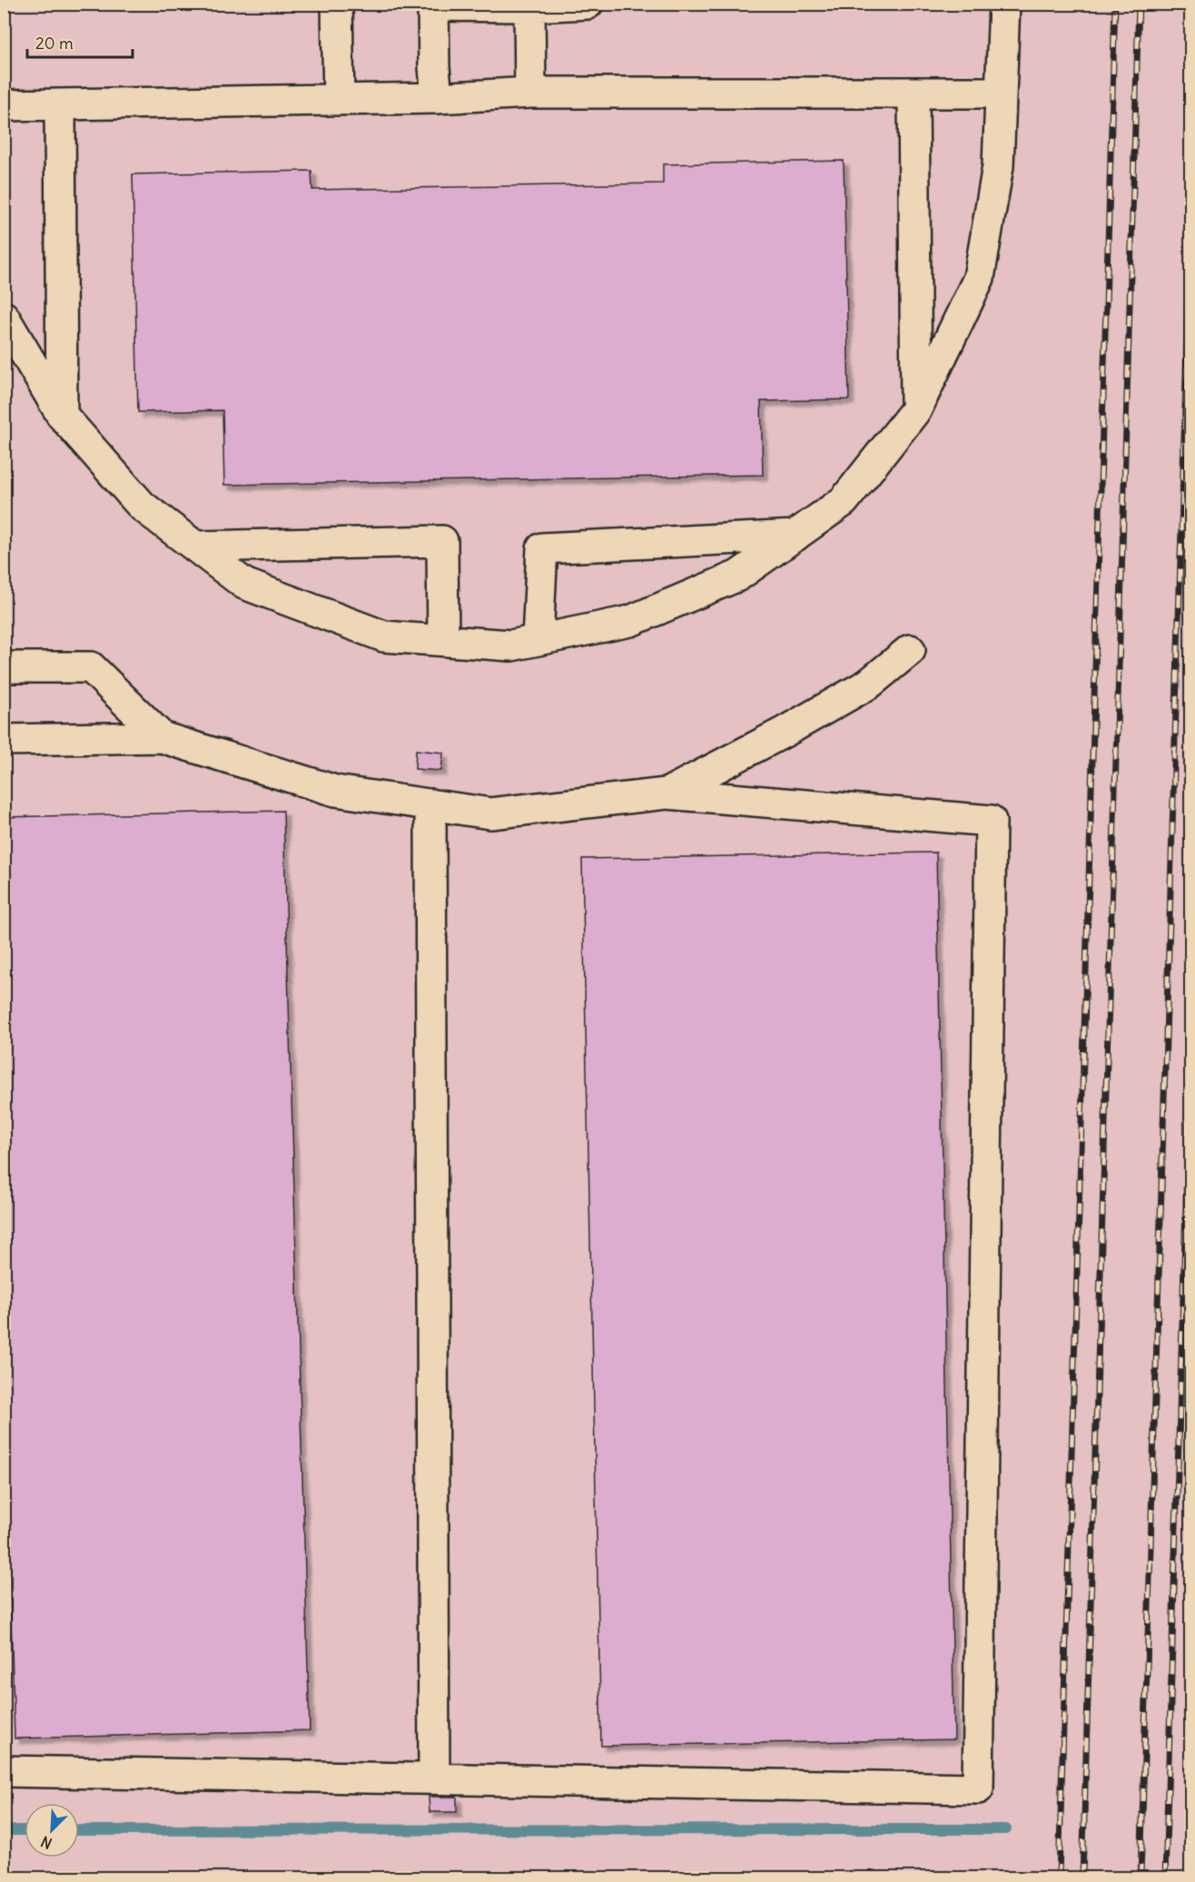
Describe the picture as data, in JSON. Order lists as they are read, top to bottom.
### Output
{
  "scale_bar": "20 m",
  "north": "bottom left"
}
